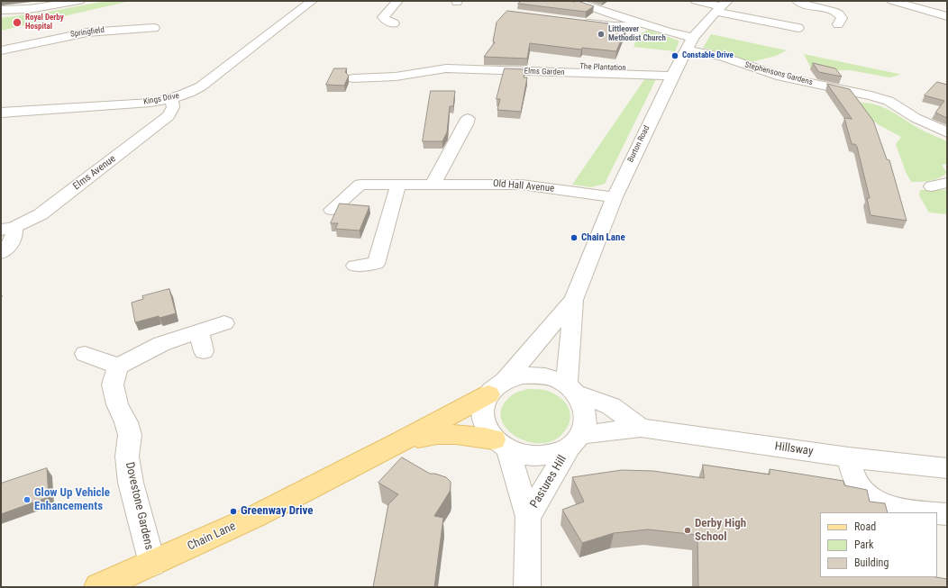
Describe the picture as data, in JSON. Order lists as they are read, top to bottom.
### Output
{
  "streets": {
    "main road": ["Chain Lane"],
    "street": [
      "Springfield",
      "The Plantation",
      "Elms Garden",
      "Stephensons Gardens",
      "Kings Drive",
      "Burton Road",
      "Elms Avenue",
      "Old Hall Avenue",
      "Hillsway",
      "Pastures Hill",
      "Dovestone Gardens"
    ]
  },
  "crossings": [
    ["The Plantation", "Elms Garden"],
    ["The Plantation", "Burton Road"],
    ["Elms Garden", "Burton Road"],
    ["Stephensons Gardens", "Burton Road"],
    ["Kings Drive", "Elms Avenue"],
    ["Burton Road", "Old Hall Avenue"],
    ["Burton Road", "Hillsway"],
    ["Burton Road", "Pastures Hill"],
    ["Burton Road", "Chain Lane"],
    ["Hillsway", "Pastures Hill"],
    ["Hillsway", "Chain Lane"],
    ["Pastures Hill", "Chain Lane"],
    ["Dovestone Gardens", "Chain Lane"]
  ],
  "places": [
    "Royal Derby Hospital",
    "Littleover Methodist Church",
    "Constable Drive",
    "Chain Lane",
    "Glow Up Vehicle Enhancements",
    "Greenway Drive",
    "Derby High School"
  ],
  "legend": ["Road", "Park", "Building"]
}
